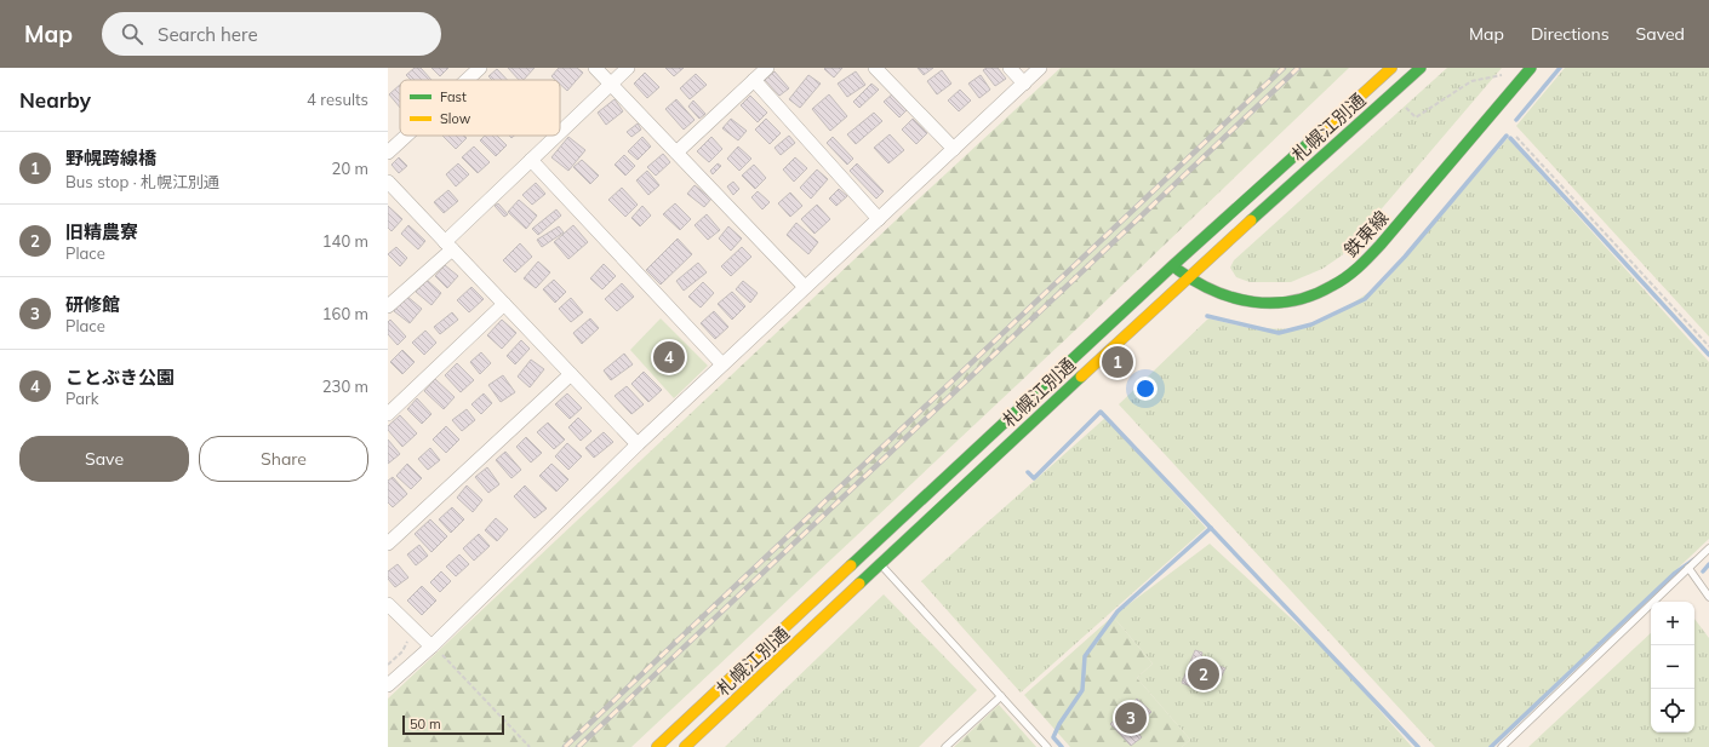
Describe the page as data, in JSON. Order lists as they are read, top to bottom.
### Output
{
  "streets": {
    "main road": ["札幌江別通", "鉄東線"]
  },
  "crossings": [
    ["札幌江別通", "鉄東線"]
  ],
  "legend": ["Fast", "Slow"],
  "scale_bar": "50 m",
  "page": {
    "header": "Map",
    "search": "Search here",
    "nav": ["Map", "Directions", "Saved"],
    "heading": ["Nearby", "4 results"],
    "list": [
      {
        "mark": "1",
        "name": "野幌跨線橋",
        "note": "Bus stop · 札幌江別通",
        "value": "20 m"
      },
      {
        "mark": "2",
        "name": "旧精農寮",
        "note": "Place",
        "value": "140 m"
      },
      {
        "mark": "3",
        "name": "研修館",
        "note": "Place",
        "value": "160 m"
      },
      {
        "mark": "4",
        "name": "ことぶき公園",
        "note": "Park",
        "value": "230 m"
      }
    ],
    "pins": [
      "4",
      "1",
      "2",
      "3"
    ],
    "buttons": ["Save", "Share"],
    "map_buttons": ["+", "−"],
    "scale": "50 m"
  }
}
